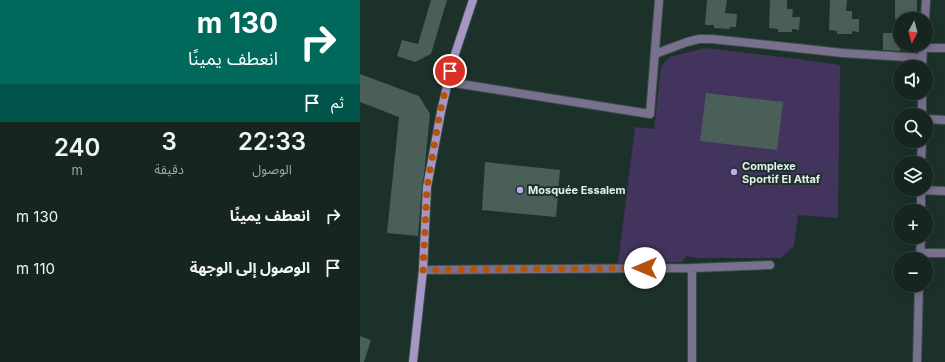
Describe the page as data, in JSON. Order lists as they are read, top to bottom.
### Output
{
  "places": ["Complexe Sportif El Attaf", "Mosquée Essalem"],
  "north": "bottom",
  "page": {
    "turn": ["130 m", "انعطف يمينًا"],
    "map_buttons": ["+", "−"],
    "then": "ثم",
    "eta": [
      "22:33",
      "الوصول",
      "3",
      "دقيقة",
      "240",
      "m"
    ],
    "list": [
      {
        "name": "انعطف يمينًا",
        "value": "130 m"
      },
      {
        "name": "الوصول إلى الوجهة",
        "value": "110 m"
      }
    ]
  }
}
